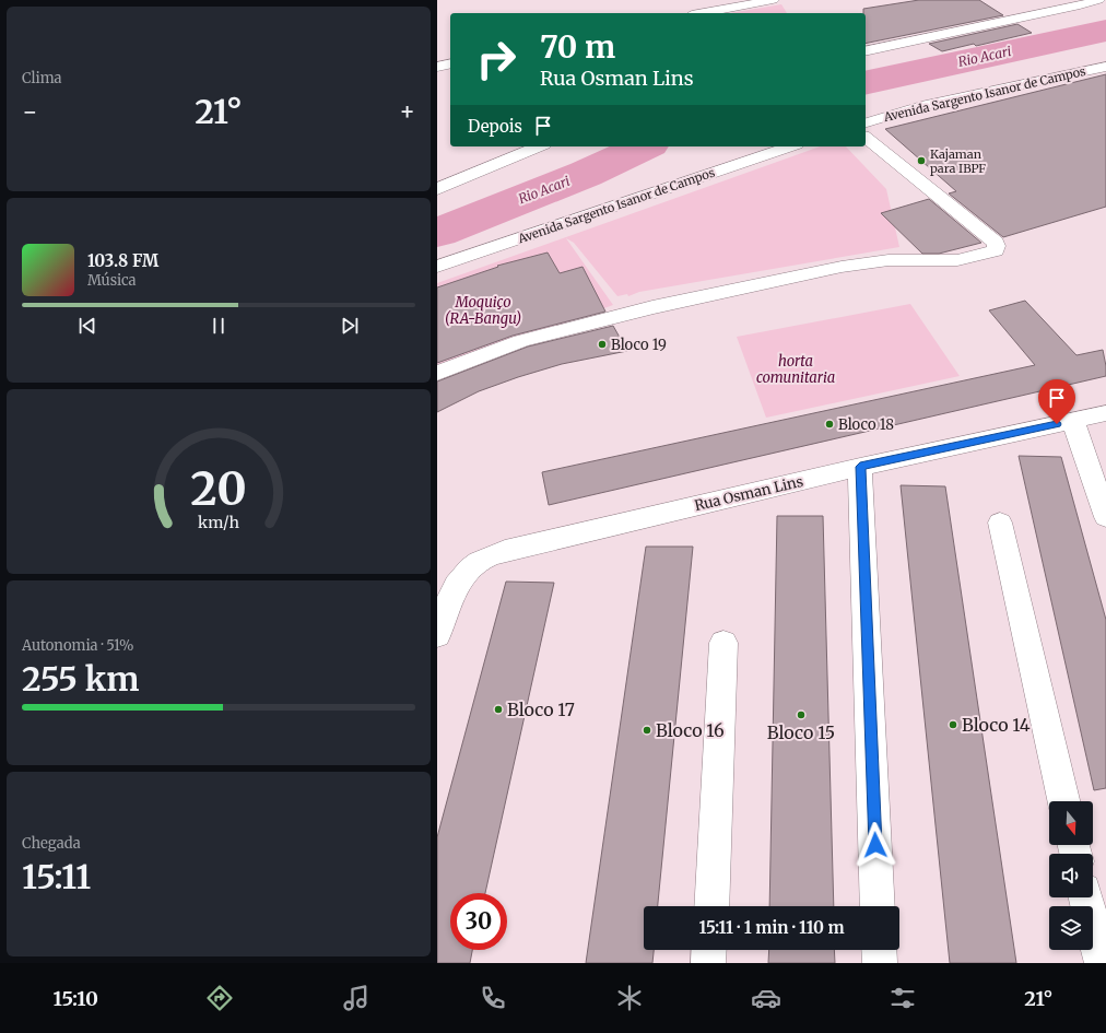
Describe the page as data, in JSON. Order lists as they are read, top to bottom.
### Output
{
  "streets": {
    "street": ["Avenida Sargento Isanor de Campos", "Rua Osman Lins"]
  },
  "water": ["Rio Acari"],
  "parks": ["Moquiço (RA-Bangu)", "horta comunitaria"],
  "places": [
    "Kajaman para IBPF",
    "Bloco 19",
    "Bloco 18",
    "Bloco 17",
    "Bloco 15",
    "Bloco 14",
    "Bloco 16"
  ],
  "north": "bottom",
  "page": {
    "tile": [
      "Clima",
      ["Autonomia · 51%", "255 km"],
      ["Chegada", "15:11"]
    ],
    "turn": ["70 m", "Rua Osman Lins"],
    "heat": ["−", "21°", "+"],
    "then": "Depois",
    "song": ["103.8 FM", "Música"],
    "limit": "30",
    "trip": "15:11 · 1 min · 110 m",
    "tabs": ["15:10", "21°"],
    "gauge": ["20", "km/h"]
  }
}
